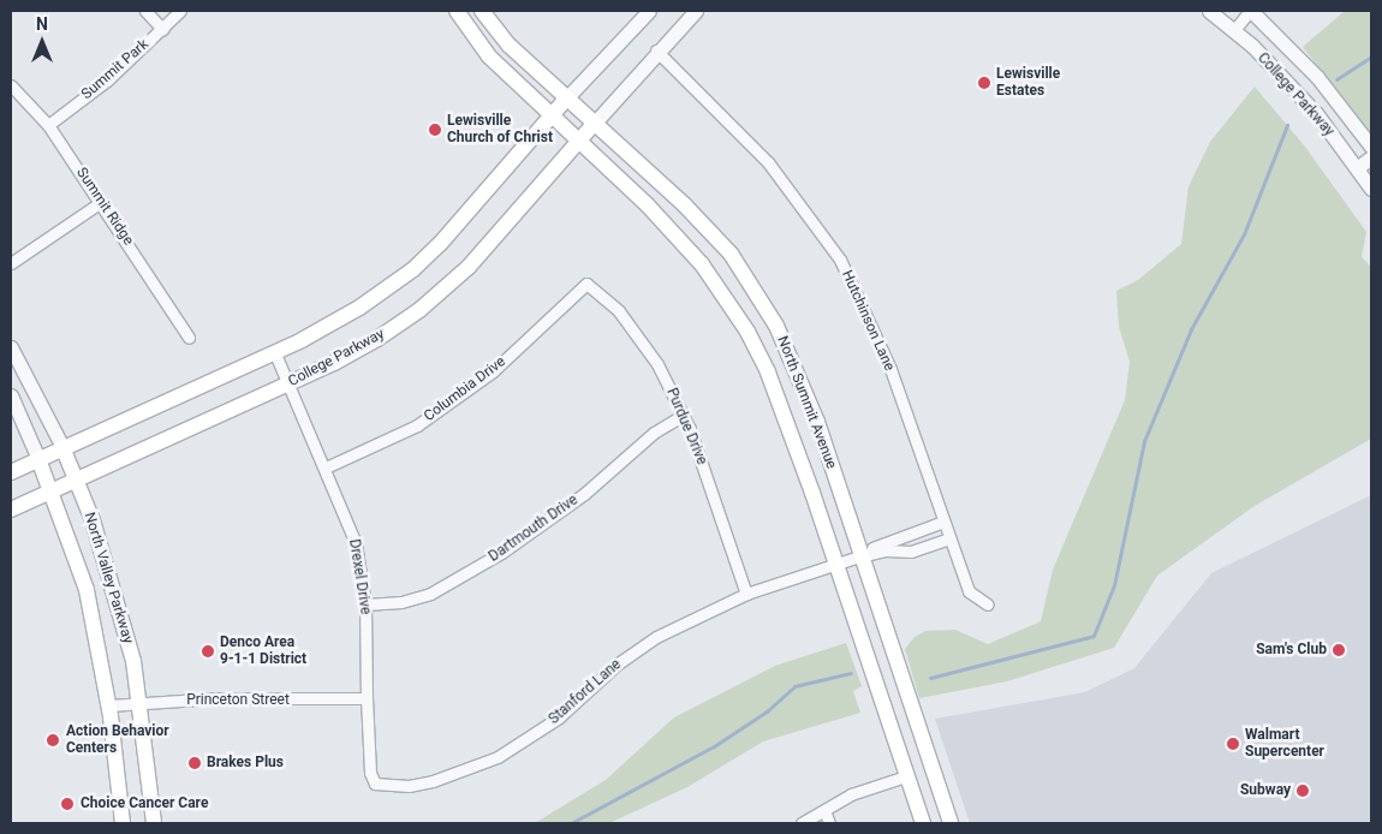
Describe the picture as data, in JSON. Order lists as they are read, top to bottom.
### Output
{
  "streets": {
    "main road": ["College Parkway", "North Summit Avenue", "North Valley Parkway"],
    "street": [
      "Summit Park",
      "Summit Ridge",
      "Hutchinson Lane",
      "Columbia Drive",
      "Purdue Drive",
      "Dartmouth Drive",
      "Drexel Drive",
      "Stanford Lane",
      "Princeton Street"
    ]
  },
  "crossings": [
    ["Summit Park", "Summit Ridge"],
    ["College Parkway", "Hutchinson Lane"],
    ["College Parkway", "North Summit Avenue"],
    ["College Parkway", "Drexel Drive"],
    ["College Parkway", "North Valley Parkway"],
    ["Hutchinson Lane", "Stanford Lane"],
    ["Columbia Drive", "Purdue Drive"],
    ["Columbia Drive", "Drexel Drive"],
    ["North Summit Avenue", "Stanford Lane"],
    ["Purdue Drive", "Dartmouth Drive"],
    ["Purdue Drive", "Stanford Lane"],
    ["Dartmouth Drive", "Drexel Drive"],
    ["Drexel Drive", "Stanford Lane"],
    ["Drexel Drive", "Princeton Street"],
    ["North Valley Parkway", "Princeton Street"]
  ],
  "places": [
    "Lewisville Estates",
    "Lewisville Church of Christ",
    "Sam's Club",
    "Denco Area 9-1-1 District",
    "Action Behavior Centers",
    "Walmart Supercenter",
    "Brakes Plus",
    "Subway",
    "Choice Cancer Care"
  ],
  "north": "top"
}
